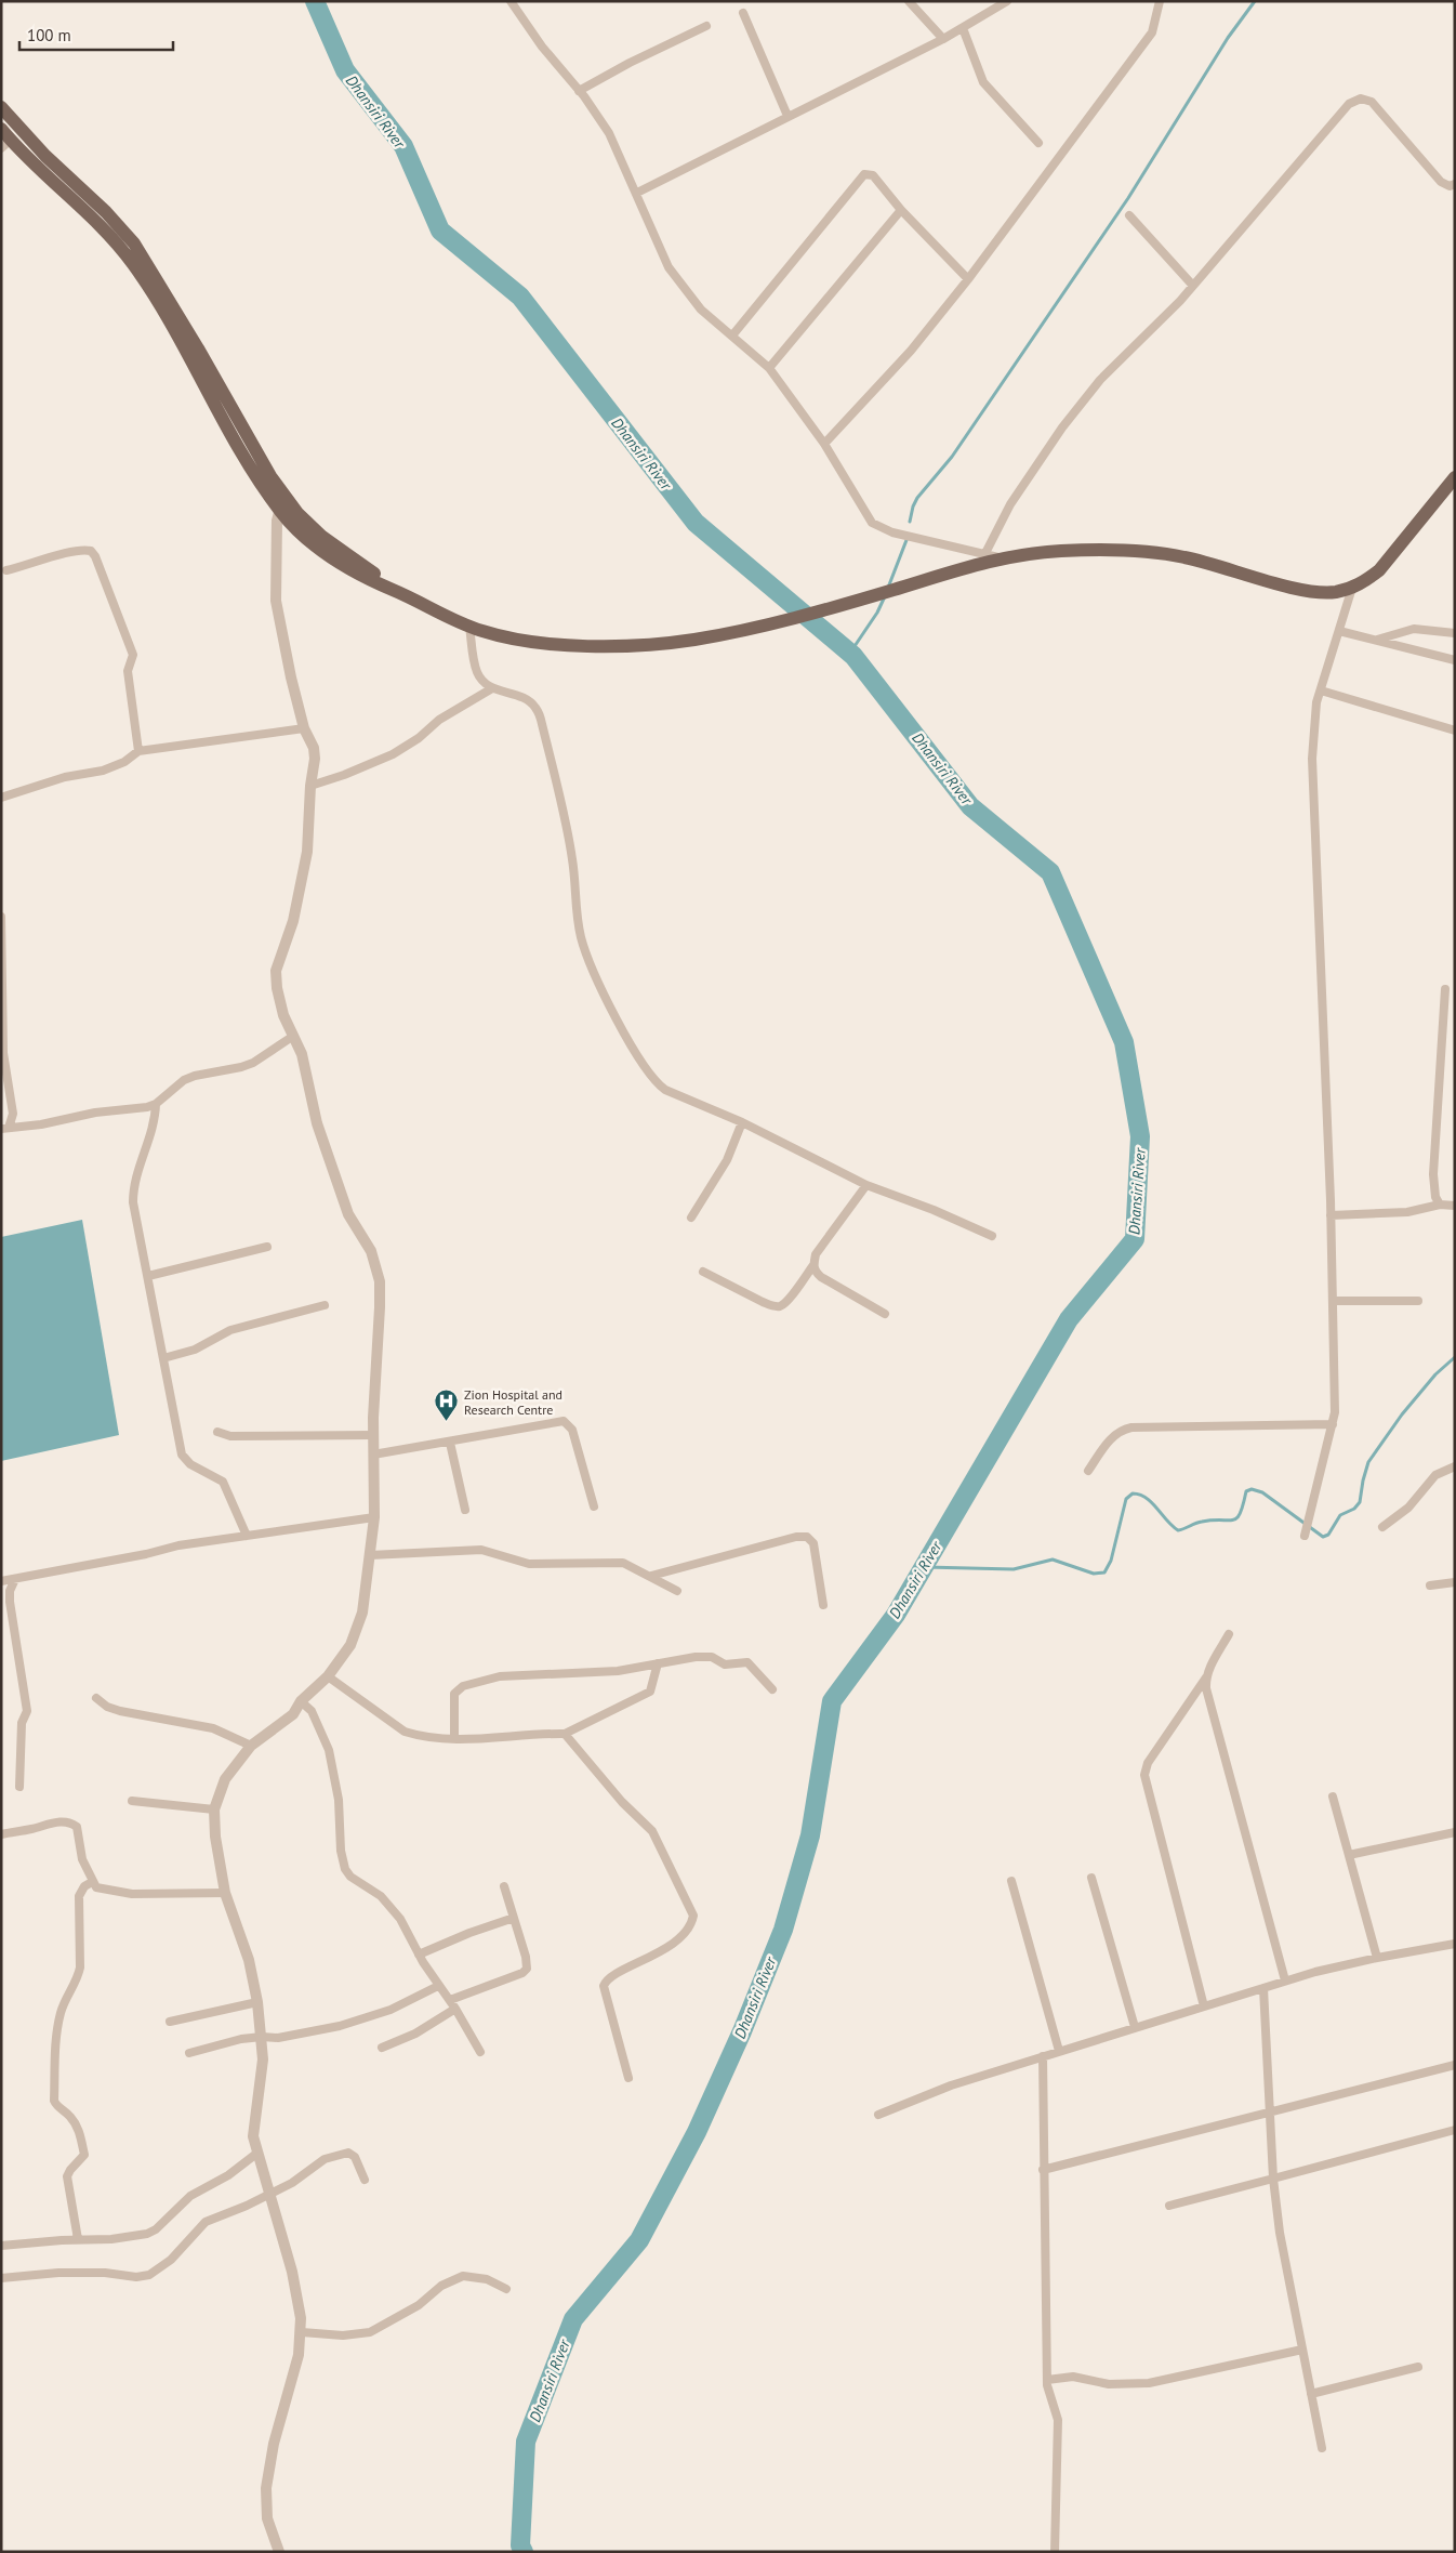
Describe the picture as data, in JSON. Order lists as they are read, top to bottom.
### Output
{
  "water": ["Dhansiri River"],
  "places": {
    "hospital": ["Zion Hospital and Research Centre"]
  },
  "scale_bar": "100 m"
}
